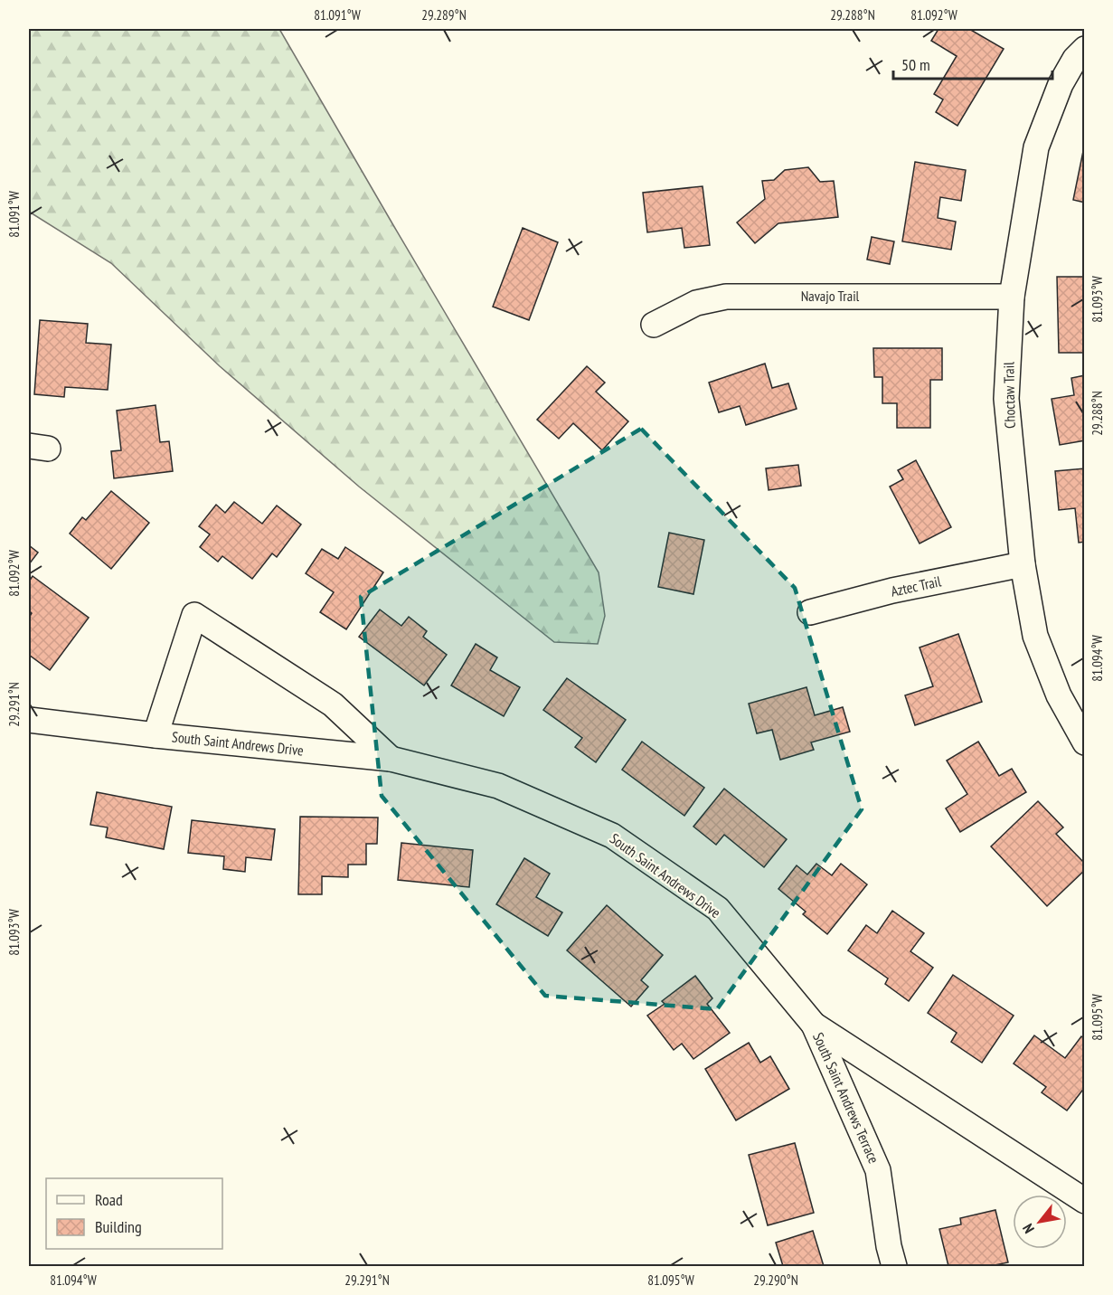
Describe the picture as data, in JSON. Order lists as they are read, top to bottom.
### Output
{
  "streets": {
    "street": [
      "Navajo Trail",
      "Choctaw Trail",
      "Aztec Trail",
      "South Saint Andrews Drive",
      "South Saint Andrews Terrace"
    ]
  },
  "crossings": [
    ["Navajo Trail", "Choctaw Trail"],
    ["Choctaw Trail", "Aztec Trail"],
    ["South Saint Andrews Drive", "South Saint Andrews Terrace"]
  ],
  "legend": ["Road", "Building"],
  "scale_bar": "50 m",
  "north": "bottom left",
  "coordinates": [
    "81.091°W",
    "29.289°N",
    "29.288°N",
    "81.092°W",
    "81.093°W",
    "81.094°W",
    "29.291°N",
    "81.095°W",
    "29.290°N"
  ]
}
